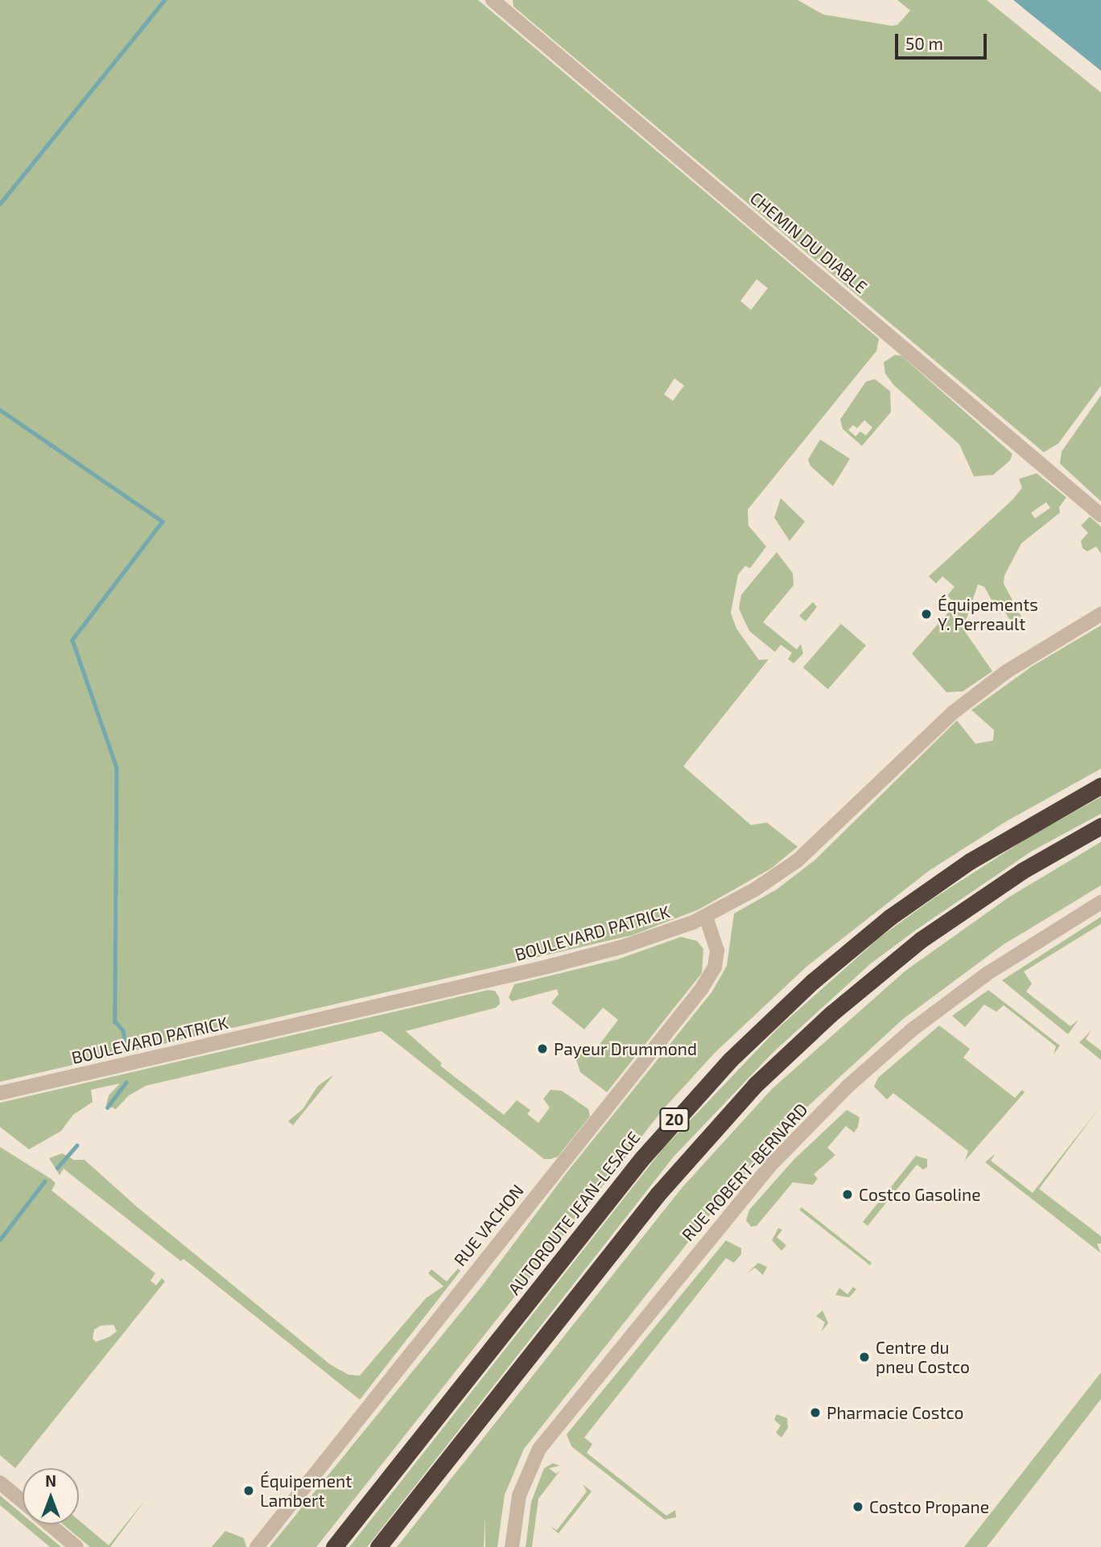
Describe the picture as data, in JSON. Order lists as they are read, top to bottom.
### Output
{
  "streets": {
    "highway": ["20", "AUTOROUTE JEAN-LESAGE"],
    "street": [
      "CHEMIN DU DIABLE",
      "BOULEVARD PATRICK",
      "RUE ROBERT-BERNARD",
      "RUE VACHON"
    ]
  },
  "crossings": [
    ["BOULEVARD PATRICK", "RUE VACHON"]
  ],
  "places": [
    "Équipements Y. Perreault",
    "Payeur Drummond",
    "Costco Gasoline",
    "Centre du pneu Costco",
    "Pharmacie Costco",
    "Équipement Lambert",
    "Costco Propane"
  ],
  "scale_bar": "50 m",
  "north": "top"
}
